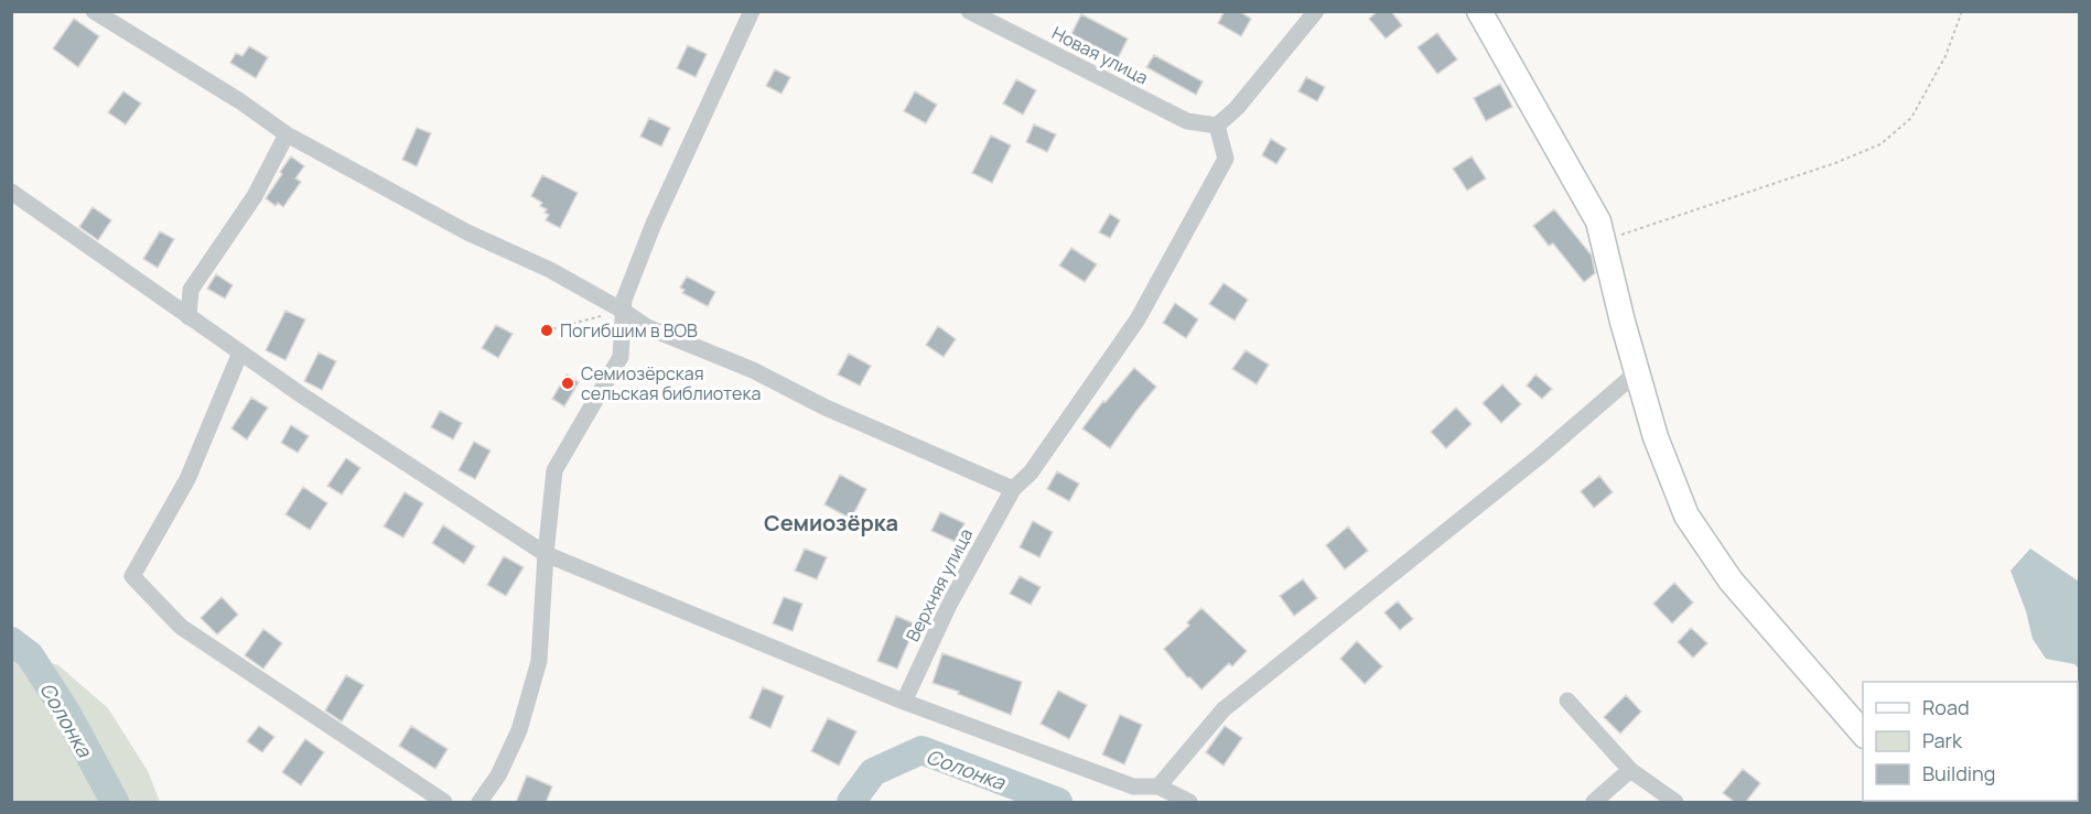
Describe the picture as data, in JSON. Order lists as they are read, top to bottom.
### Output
{
  "streets": {
    "street": ["Новая улица", "Верхняя улица"]
  },
  "crossings": [
    ["Новая улица", "Верхняя улица"]
  ],
  "districts": ["Семиозёрка"],
  "water": ["Солонка"],
  "places": ["Погибшим в ВОВ", "Семиозёрская сельская библиотека"],
  "legend": ["Road", "Park", "Building"]
}
